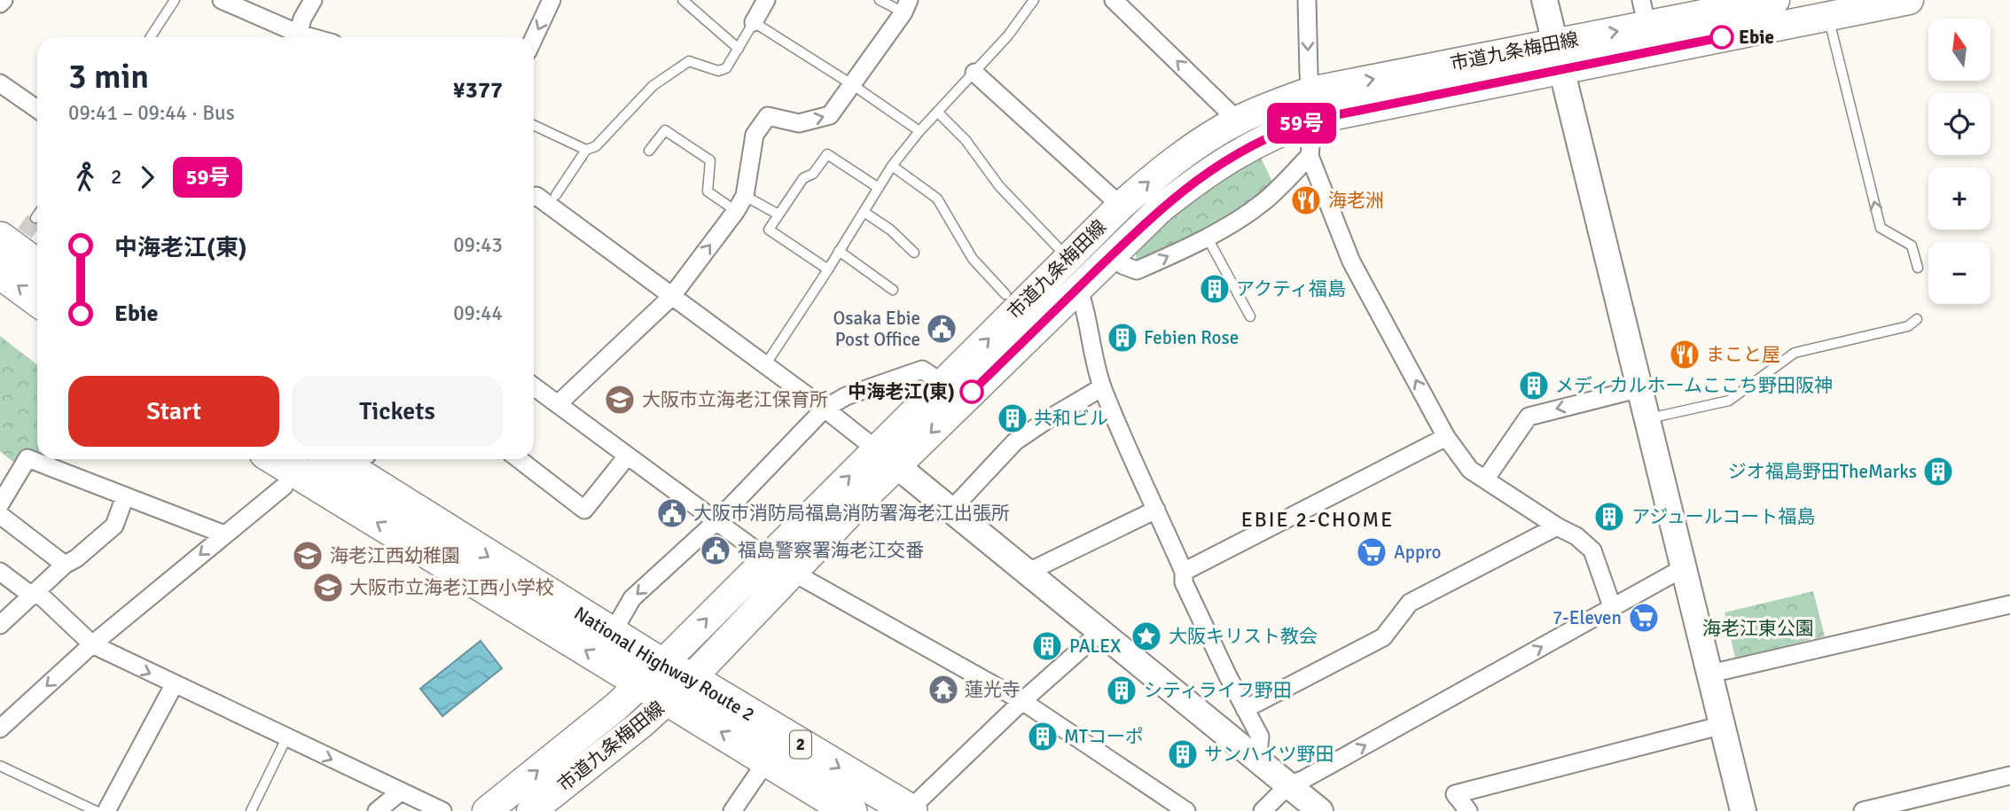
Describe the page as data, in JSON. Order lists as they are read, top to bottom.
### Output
{
  "streets": {
    "highway": ["National Highway Route 2", "2"],
    "main road": ["市道九条梅田線"]
  },
  "crossings": [
    ["市道九条梅田線", "National Highway Route 2"]
  ],
  "districts": ["EBIE 2-CHOME"],
  "parks": ["海老江東公園"],
  "places": {
    "other": ["Ebie", "中海老江(東)"],
    "restaurant": ["海老洲", "まこと屋"],
    "building": [
      "アクティ福島",
      "Febien Rose",
      "メディカルホームここち野田阪神",
      "共和ビル",
      "ジオ福島野田TheMarks",
      "アジュールコート福島",
      "PALEX",
      "シティライフ野田",
      "MTコーポ",
      "サンハイツ野田"
    ],
    "public building": ["Osaka Ebie Post Office", "大阪市消防局福島消防署海老江出張所", "福島警察署海老江交番"],
    "school or university": ["大阪市立海老江保育所", "海老江西幼稚園", "大阪市立海老江西小学校"],
    "supermarket": ["Appro", "7-Eleven"],
    "place": ["大阪キリスト教会"],
    "temple": ["蓮光寺"]
  },
  "lines": ["bus line 59号"],
  "north": "top",
  "page": {
    "on_map": "59号",
    "map_buttons": ["+", "−"],
    "heading": ["3 min", "09:41 – 09:44 · Bus", "¥377"],
    "legs": ["2", "59号"],
    "list": [
      {
        "name": "中海老江(東)",
        "value": "09:43"
      },
      {
        "name": "Ebie",
        "value": "09:44"
      }
    ],
    "buttons": ["Start", "Tickets"]
  }
}
